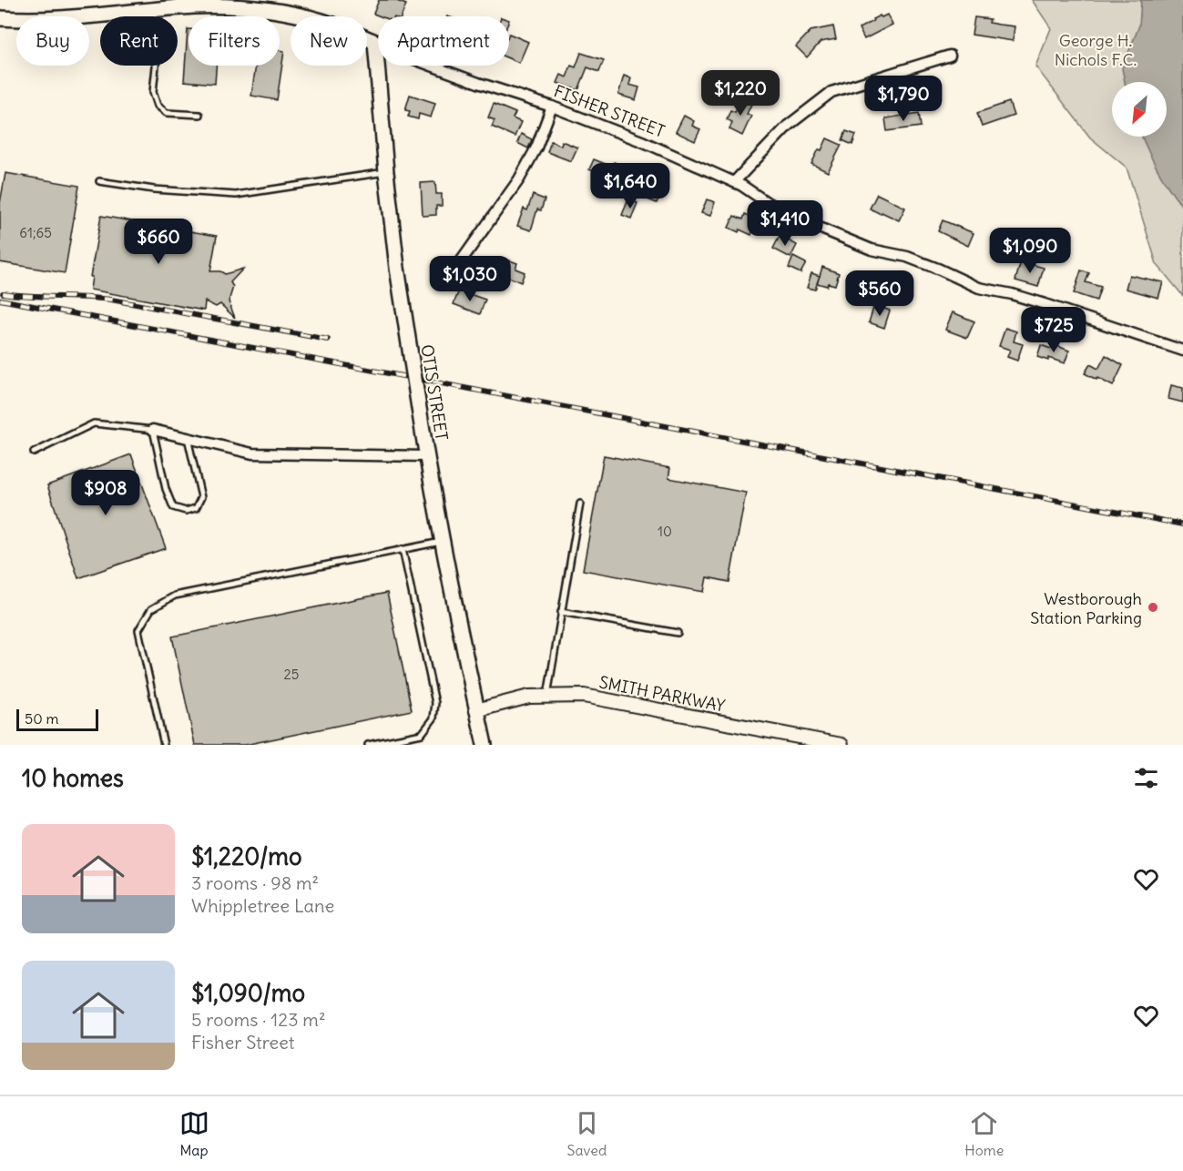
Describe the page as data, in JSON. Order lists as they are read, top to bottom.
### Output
{
  "streets": {
    "main road": ["FISHER STREET", "OTIS STREET"],
    "street": ["SMITH PARKWAY"]
  },
  "crossings": [
    ["FISHER STREET", "OTIS STREET"],
    ["OTIS STREET", "SMITH PARKWAY"]
  ],
  "parks": ["George H. Nichols F.C."],
  "places": ["Westborough Station Parking"],
  "house_numbers": ["61;65", "10", "25"],
  "scale_bar": "50 m",
  "north": "bottom left",
  "page": {
    "chip": [
      "Buy",
      "Rent",
      "Filters",
      "New",
      "Apartment"
    ],
    "price": [
      "$1,220",
      "$1,790",
      "$1,640",
      "$1,410",
      "$660",
      "$1,090",
      "$1,030",
      "$560",
      "$725",
      "$908"
    ],
    "scale": "50 m",
    "heading": "10 homes",
    "list": [
      {
        "name": "$1,220/mo",
        "note": "3 rooms · 98 m² · Whippletree Lane"
      },
      {
        "name": "$1,090/mo",
        "note": "5 rooms · 123 m² · Fisher Street"
      }
    ],
    "tabs": ["Map", "Saved", "Home"]
  }
}
